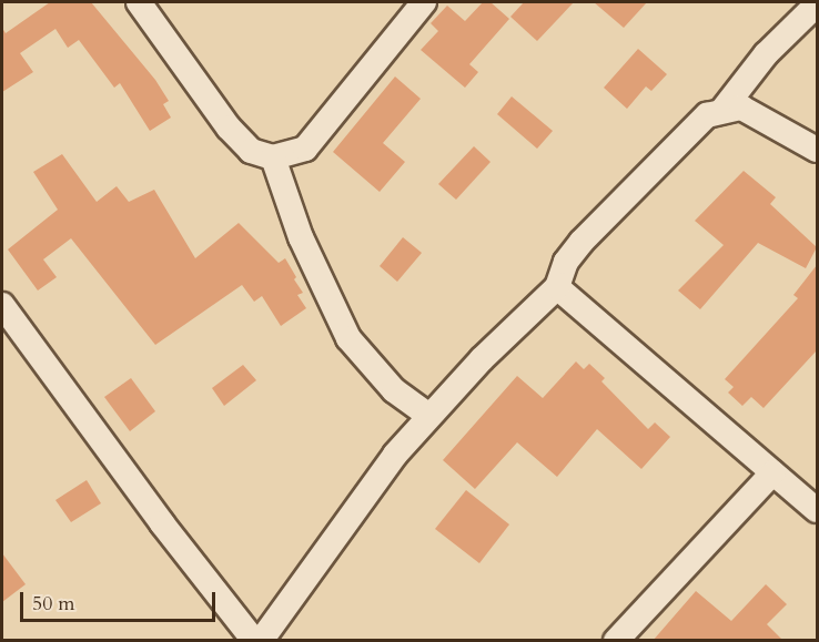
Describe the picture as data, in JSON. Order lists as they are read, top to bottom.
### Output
{
  "scale_bar": "50 m"
}
